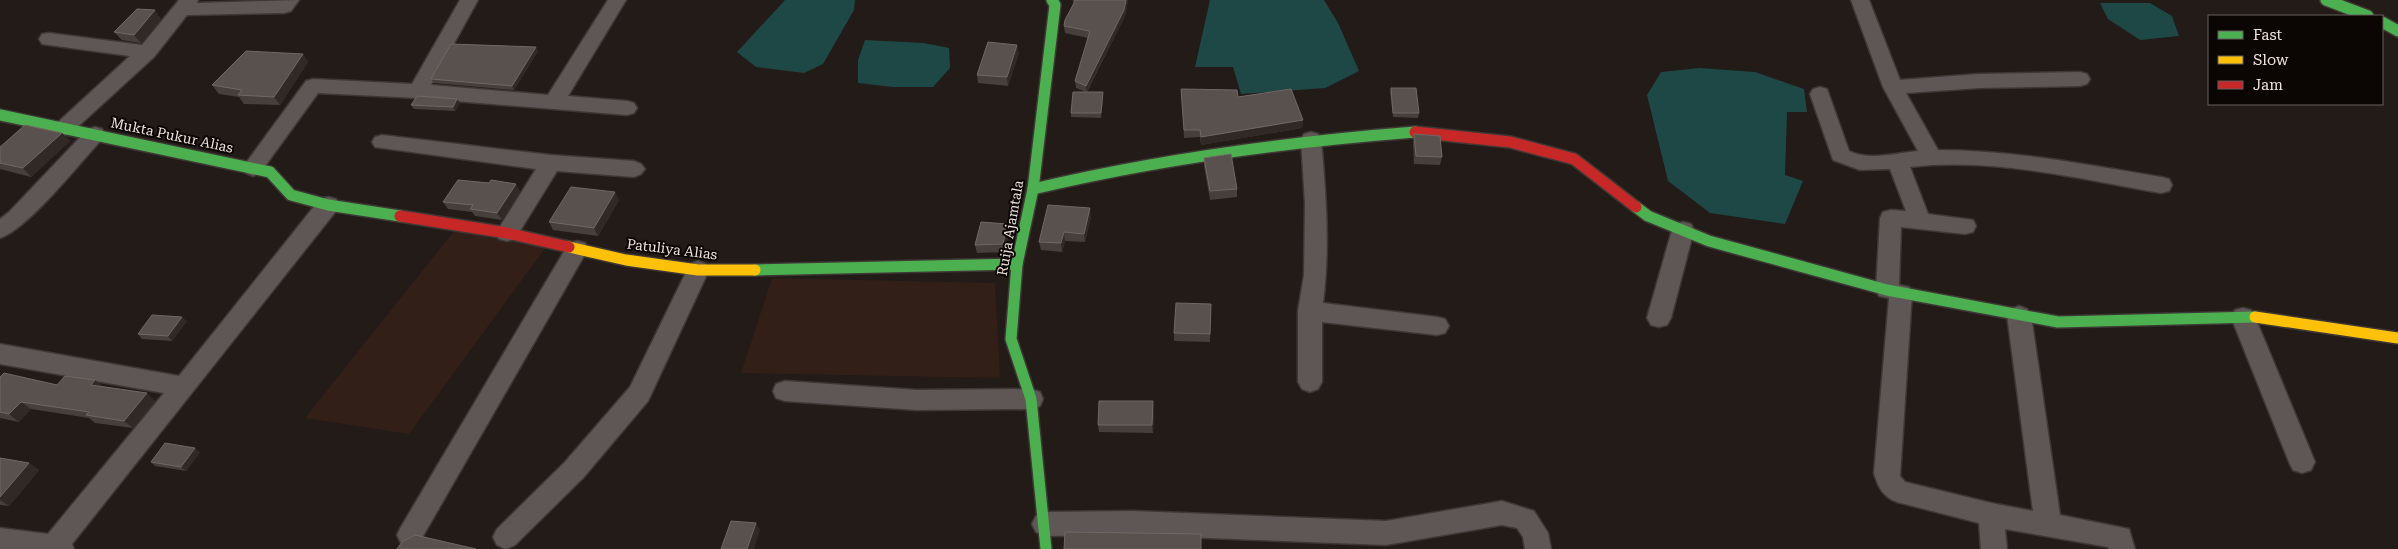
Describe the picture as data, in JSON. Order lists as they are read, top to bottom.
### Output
{
  "streets": {
    "main road": ["Mukta Pukur Alias", "Ruija Ajamtala", "Patuliya Alias"]
  },
  "crossings": [
    ["Mukta Pukur Alias", "Patuliya Alias"],
    ["Ruija Ajamtala", "Patuliya Alias"]
  ],
  "legend": ["Fast", "Slow", "Jam"]
}
